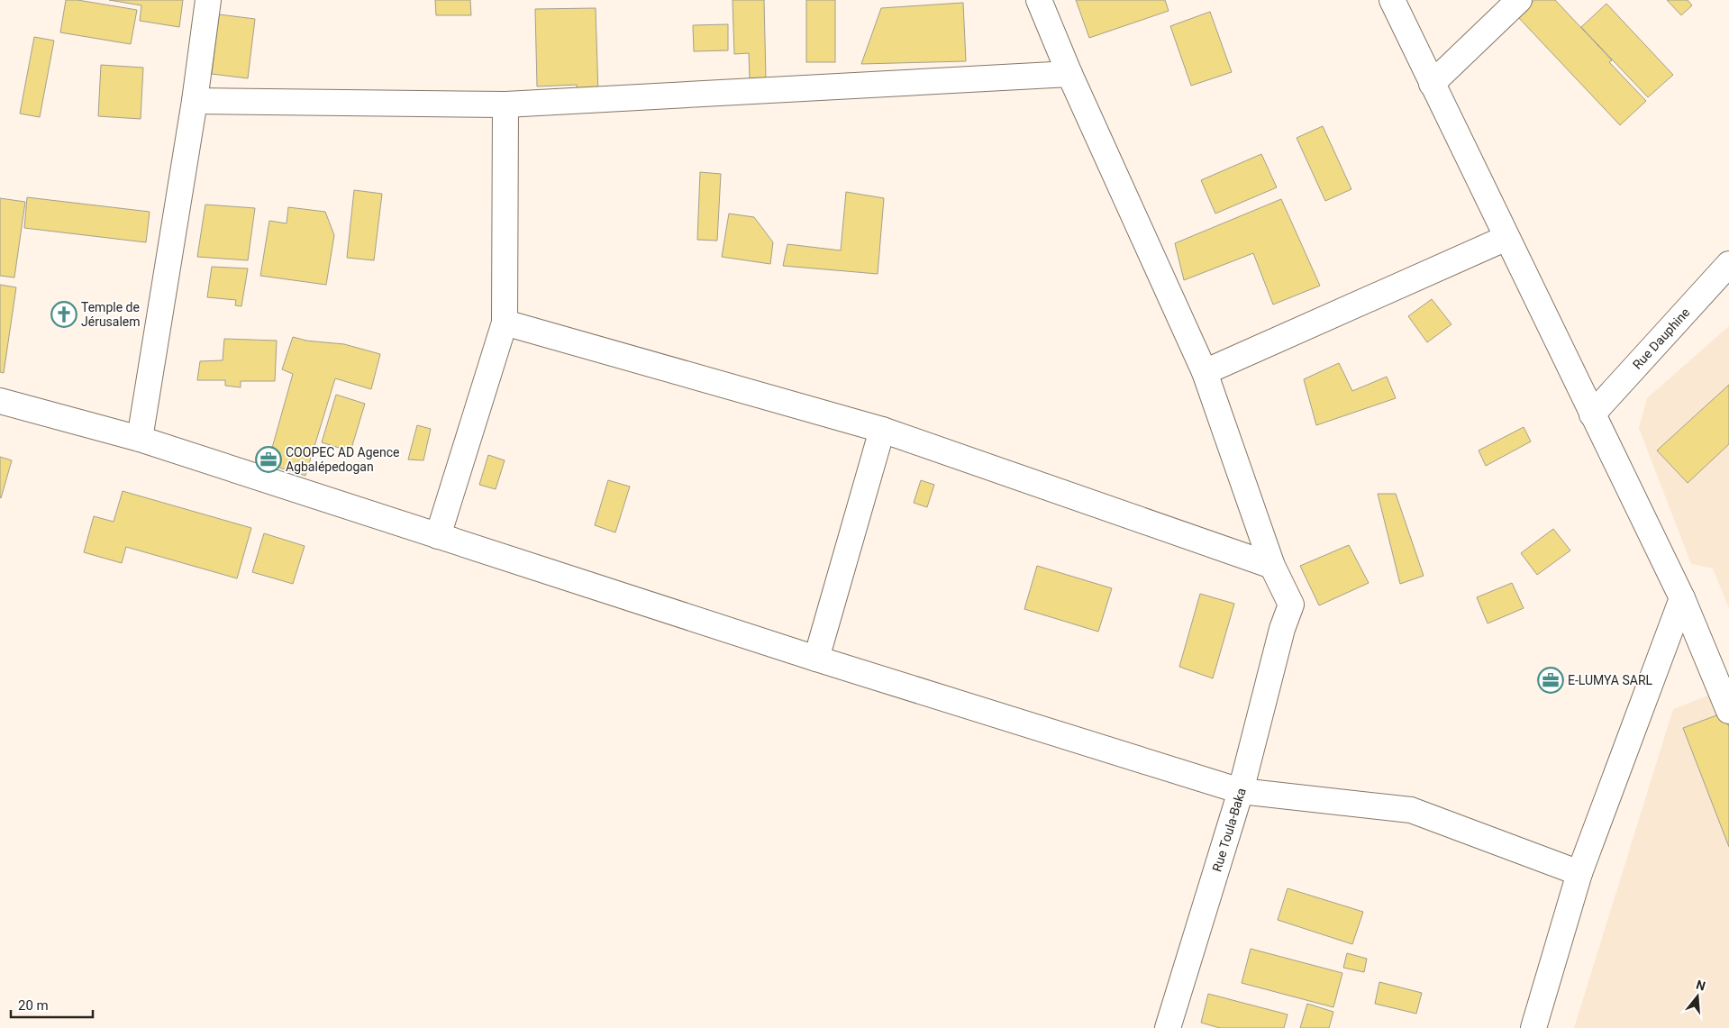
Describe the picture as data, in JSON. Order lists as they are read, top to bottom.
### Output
{
  "streets": {
    "street": ["Rue Dauphine", "Rue Toula-Baka"]
  },
  "places": {
    "church": ["Temple de Jérusalem"],
    "office": ["COOPEC AD Agence Agbalépedogan", "E-LUMYA SARL"]
  },
  "scale_bar": "20 m",
  "north": "top"
}
